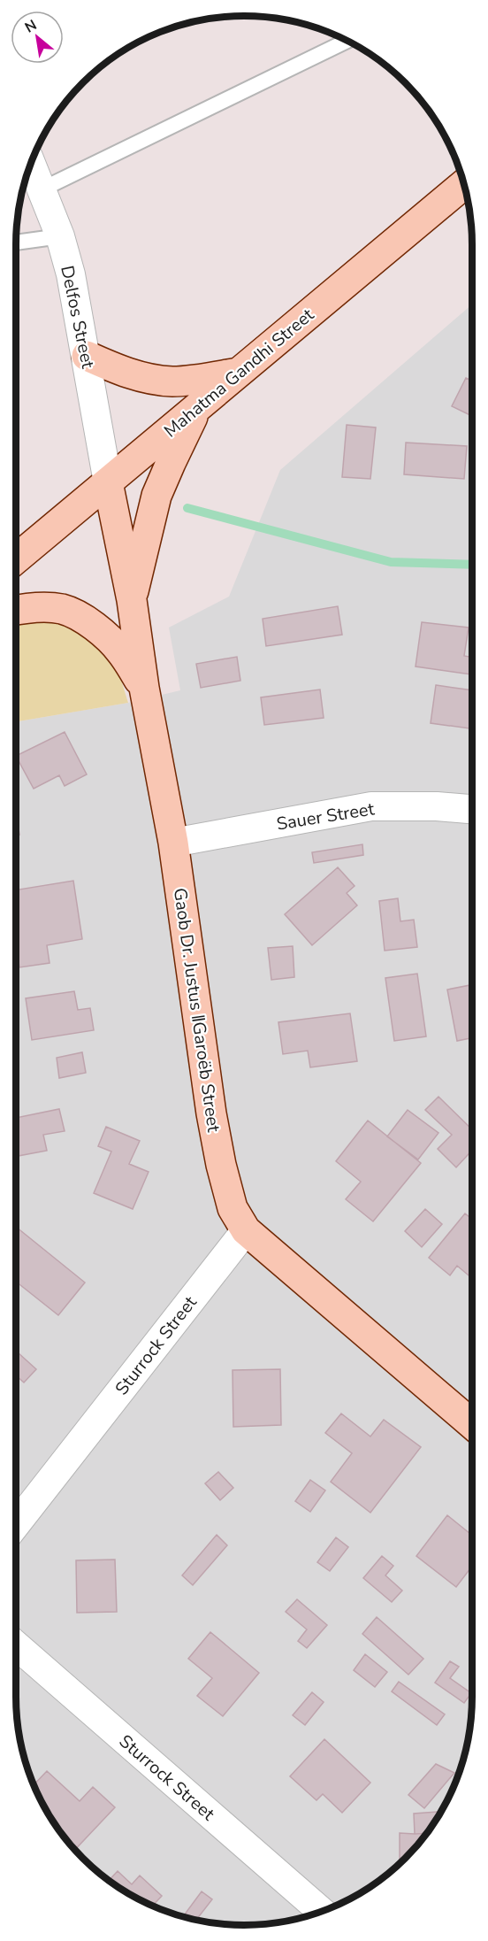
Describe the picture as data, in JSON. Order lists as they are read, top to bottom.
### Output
{
  "streets": {
    "street": [
      "Delfos Street",
      "Mahatma Gandhi Street",
      "Sauer Street",
      "Gaob Dr. Justus ǁGaroëb Street",
      "Sturrock Street"
    ]
  },
  "crossings": [
    ["Delfos Street", "Mahatma Gandhi Street"],
    ["Delfos Street", "Gaob Dr. Justus ǁGaroëb Street"],
    ["Mahatma Gandhi Street", "Gaob Dr. Justus ǁGaroëb Street"],
    ["Sauer Street", "Gaob Dr. Justus ǁGaroëb Street"],
    ["Gaob Dr. Justus ǁGaroëb Street", "Sturrock Street"]
  ],
  "north": "top left"
}
